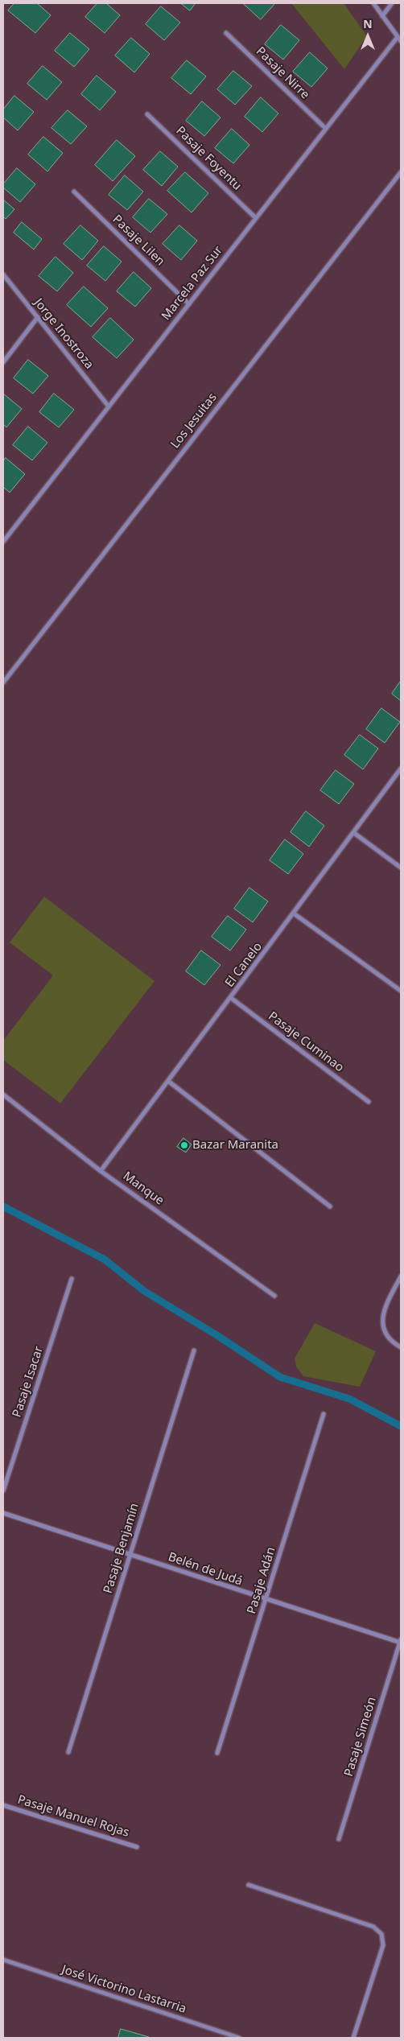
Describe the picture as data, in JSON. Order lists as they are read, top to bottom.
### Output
{
  "streets": {
    "street": [
      "Pasaje Nirre",
      "Pasaje Foyentu",
      "Pasaje Lilen",
      "Marcela Paz Sur",
      "Jorge Inostroza",
      "Los Jesuitas",
      "El Canelo",
      "Pasaje Cuminao",
      "Manque",
      "Pasaje Isacar",
      "Pasaje Benjamín",
      "Belén de Judá",
      "Pasaje Adán",
      "Pasaje Simeón",
      "Pasaje Manuel Rojas",
      "José Victorino Lastarria"
    ]
  },
  "crossings": [
    ["Pasaje Nirre", "Marcela Paz Sur"],
    ["Pasaje Foyentu", "Marcela Paz Sur"],
    ["Pasaje Lilen", "Marcela Paz Sur"],
    ["Marcela Paz Sur", "Jorge Inostroza"],
    ["El Canelo", "Pasaje Cuminao"],
    ["El Canelo", "Manque"],
    ["Pasaje Benjamín", "Belén de Judá"],
    ["Belén de Judá", "Pasaje Adán"],
    ["Belén de Judá", "Pasaje Simeón"]
  ],
  "places": ["Bazar Maranita"],
  "north": "top"
}
